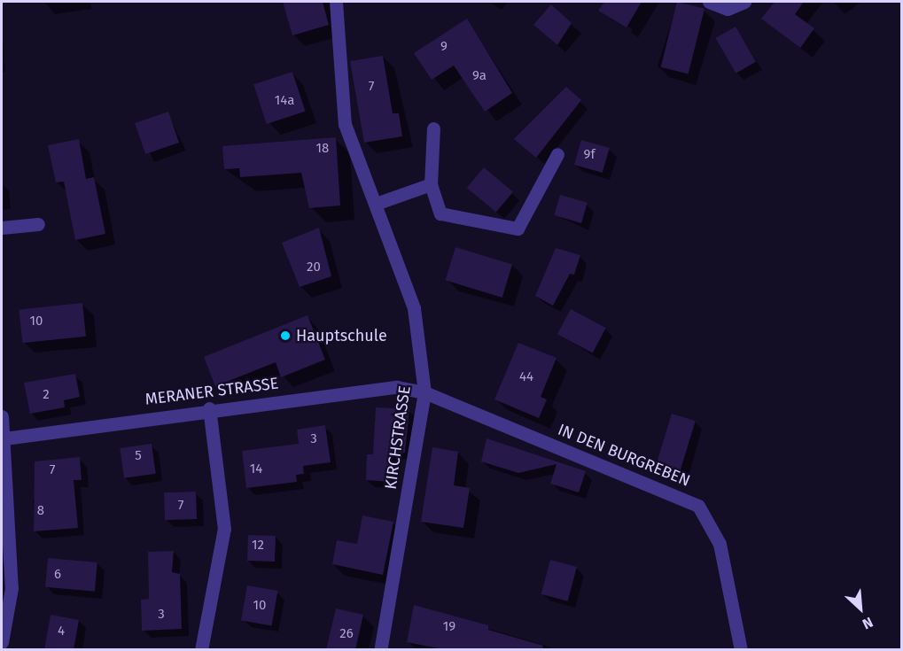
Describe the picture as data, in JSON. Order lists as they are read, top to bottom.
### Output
{
  "streets": {
    "street": ["MERANER STRASSE", "KIRCHSTRASSE", "IN DEN BURGREBEN"]
  },
  "crossings": [
    ["MERANER STRASSE", "KIRCHSTRASSE"],
    ["MERANER STRASSE", "IN DEN BURGREBEN"],
    ["KIRCHSTRASSE", "IN DEN BURGREBEN"]
  ],
  "places": ["Hauptschule"],
  "house_numbers": [
    "9",
    "9a",
    "7",
    "14a",
    "18",
    "9f",
    "20",
    "10",
    "44",
    "2",
    "3",
    "5",
    "14",
    "7",
    "7",
    "8",
    "12",
    "6",
    "10",
    "3",
    "19",
    "4",
    "26"
  ],
  "north": "bottom right"
}
